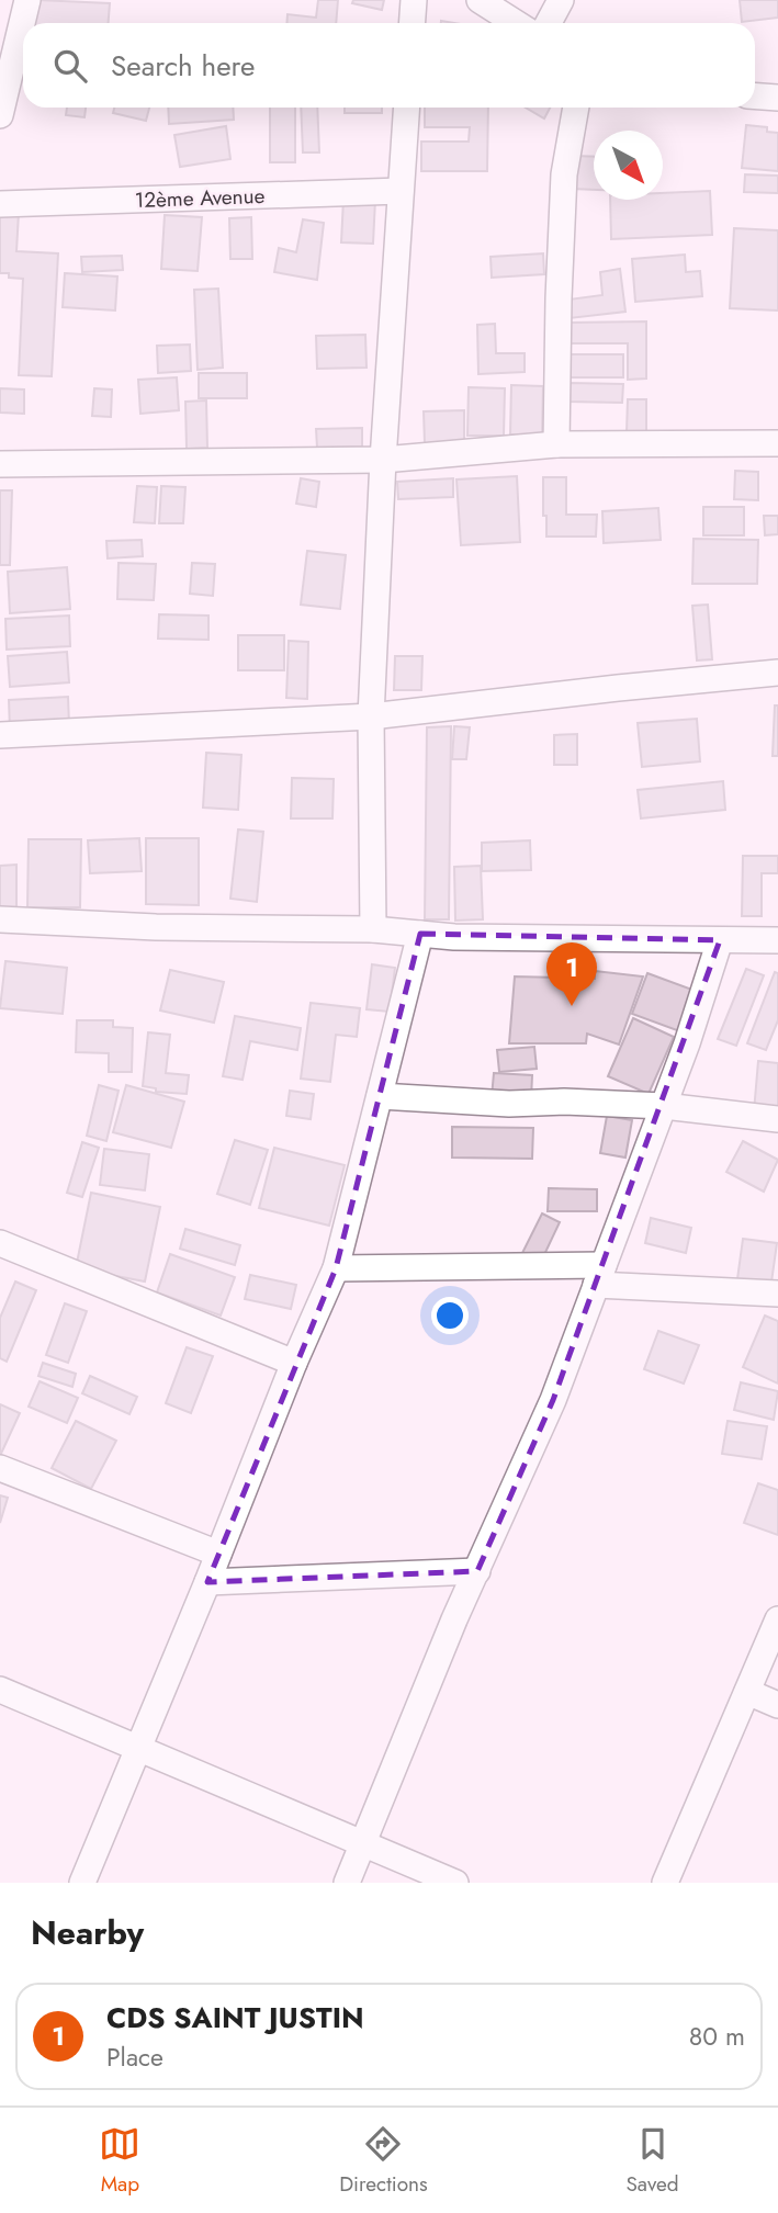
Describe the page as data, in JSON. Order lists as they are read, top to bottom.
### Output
{
  "streets": {
    "street": ["12ème Avenue"]
  },
  "north": "bottom right",
  "page": {
    "search": "Search here",
    "pins": "1",
    "heading": "Nearby",
    "list": [
      {
        "mark": "1",
        "name": "CDS SAINT JUSTIN",
        "note": "Place",
        "value": "80 m"
      }
    ],
    "nav": ["Map", "Directions", "Saved"]
  }
}
